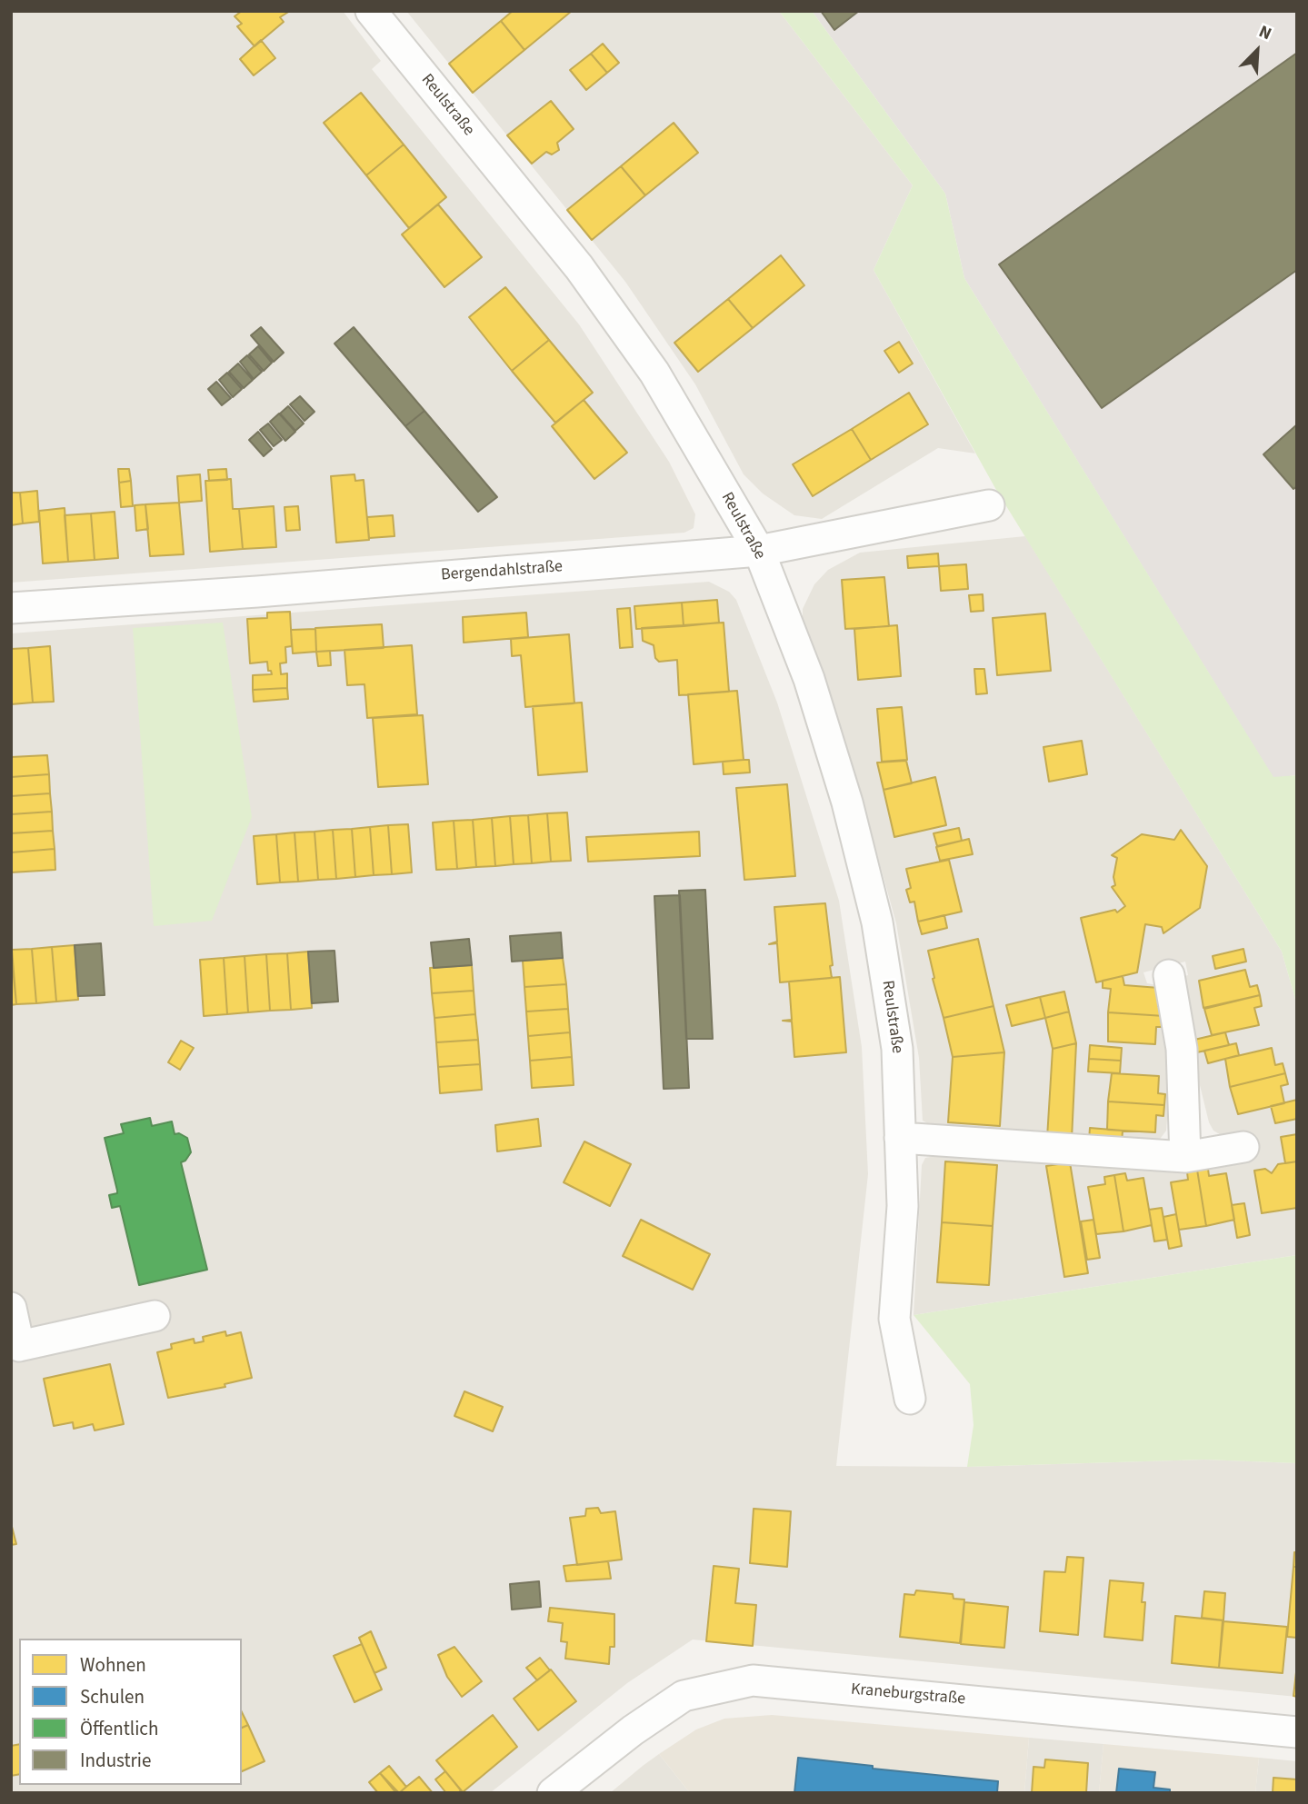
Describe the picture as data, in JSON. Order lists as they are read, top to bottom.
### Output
{
  "streets": {
    "street": ["Reulstraße", "Bergendahlstraße", "Kraneburgstraße"]
  },
  "crossings": [
    ["Reulstraße", "Bergendahlstraße"]
  ],
  "legend": [
    "Wohnen",
    "Schulen",
    "Öffentlich",
    "Industrie"
  ],
  "north": "top right"
}
